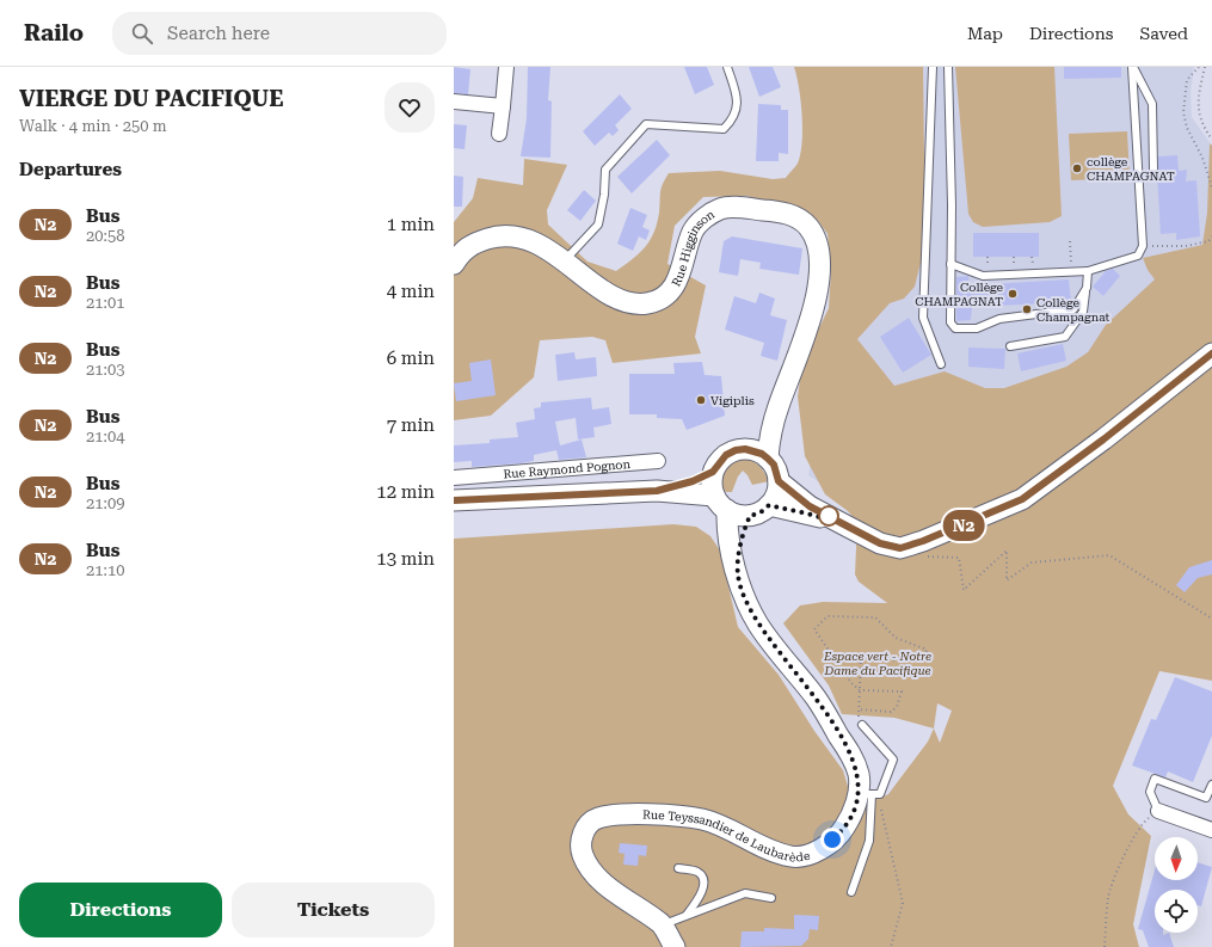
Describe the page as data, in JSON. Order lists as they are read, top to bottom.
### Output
{
  "streets": {
    "main road": ["Rue Higginson", "Rue Teyssandier de Laubarède"],
    "street": ["Rue Raymond Pognon"]
  },
  "crossings": [
    ["Rue Higginson", "Rue Teyssandier de Laubarède"]
  ],
  "parks": ["Espace vert - Notre Dame du Pacifique"],
  "places": [
    "collège CHAMPAGNAT",
    "Collège CHAMPAGNAT",
    "Collège Champagnat",
    "Vigiplis"
  ],
  "lines": ["bus line N2"],
  "north": "bottom",
  "page": {
    "header": "Railo",
    "search": "Search here",
    "nav": ["Map", "Directions", "Saved"],
    "heading": [
      ["VIERGE DU PACIFIQUE", "Walk · 4 min · 250 m"],
      "Departures"
    ],
    "on_map": "N2",
    "list": [
      {
        "mark": "N2",
        "name": "Bus",
        "note": "20:58",
        "value": "1 min"
      },
      {
        "mark": "N2",
        "name": "Bus",
        "note": "21:01",
        "value": "4 min"
      },
      {
        "mark": "N2",
        "name": "Bus",
        "note": "21:03",
        "value": "6 min"
      },
      {
        "mark": "N2",
        "name": "Bus",
        "note": "21:04",
        "value": "7 min"
      },
      {
        "mark": "N2",
        "name": "Bus",
        "note": "21:09",
        "value": "12 min"
      },
      {
        "mark": "N2",
        "name": "Bus",
        "note": "21:10",
        "value": "13 min"
      }
    ],
    "buttons": ["Directions", "Tickets"]
  }
}
